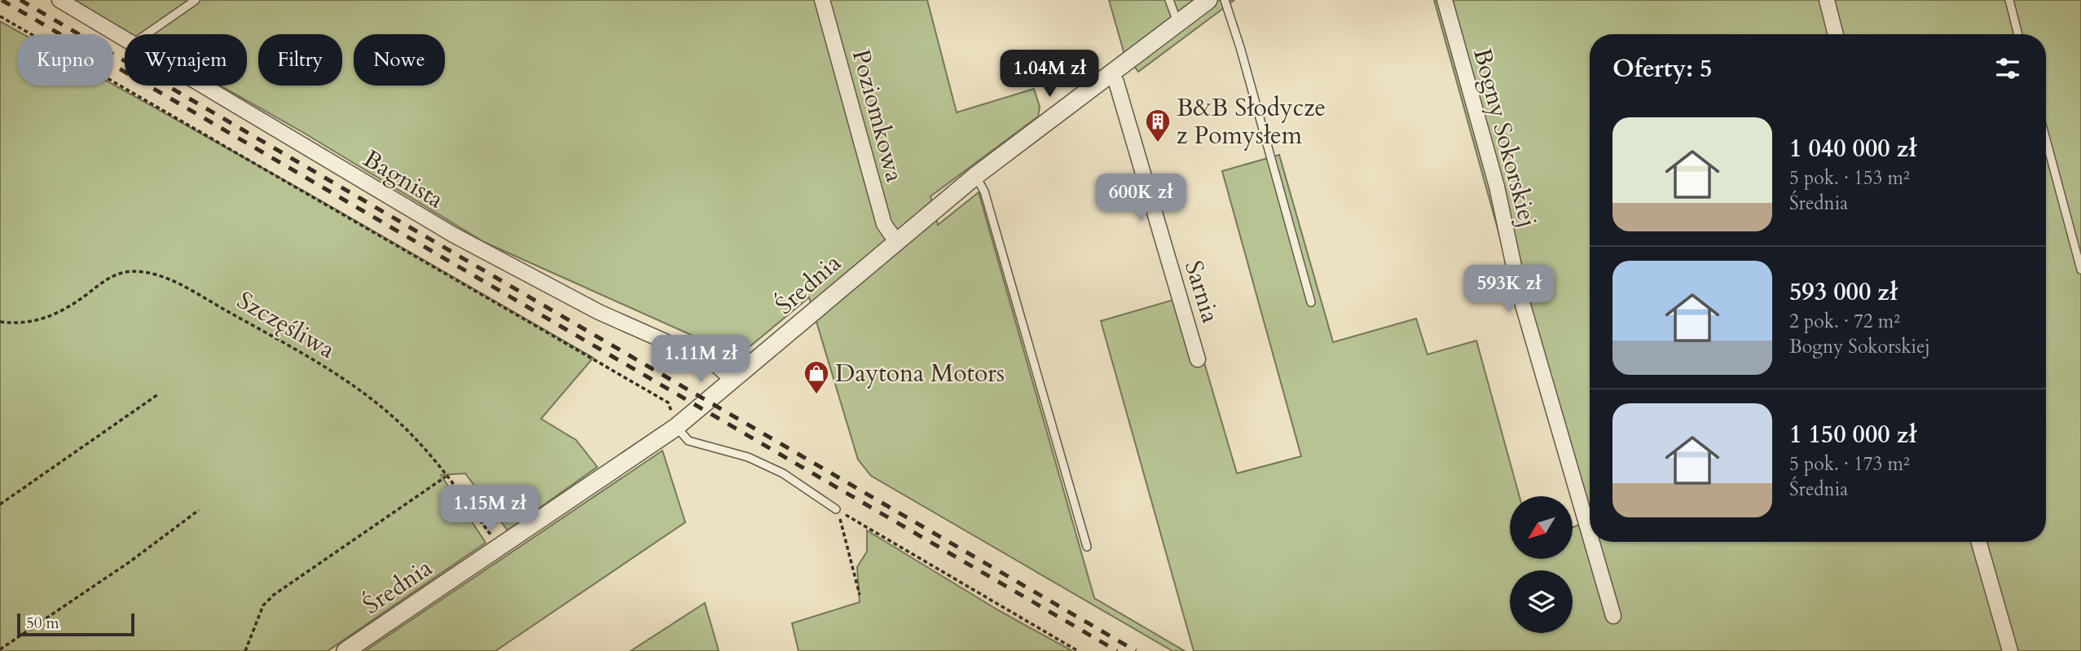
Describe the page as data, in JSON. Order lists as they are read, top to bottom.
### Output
{
  "streets": {
    "street": [
      "Poziomkowa",
      "Bogny Sokorskiej",
      "Bagnista",
      "Średnia",
      "Sarnia"
    ],
    "path": ["Szczęśliwa"]
  },
  "crossings": [
    ["Poziomkowa", "Średnia"],
    ["Bagnista", "Średnia"],
    ["Średnia", "Sarnia"],
    ["Średnia", "Szczęśliwa"]
  ],
  "places": {
    "building": ["B&B Słodycze z Pomysłem"],
    "shop": ["Daytona Motors"]
  },
  "scale_bar": "50 m",
  "north": "bottom left",
  "page": {
    "chip": [
      "Kupno",
      "Wynajem",
      "Filtry",
      "Nowe"
    ],
    "heading": "Oferty: 5",
    "price": [
      "1.04M zł",
      "600K zł",
      "593K zł",
      "1.11M zł",
      "1.15M zł"
    ],
    "list": [
      {
        "name": "1 040 000 zł",
        "note": "5 pok. · 153 m² · Średnia"
      },
      {
        "name": "593 000 zł",
        "note": "2 pok. · 72 m² · Bogny Sokorskiej"
      },
      {
        "name": "1 150 000 zł",
        "note": "5 pok. · 173 m² · Średnia"
      }
    ],
    "scale": "50 m"
  }
}
